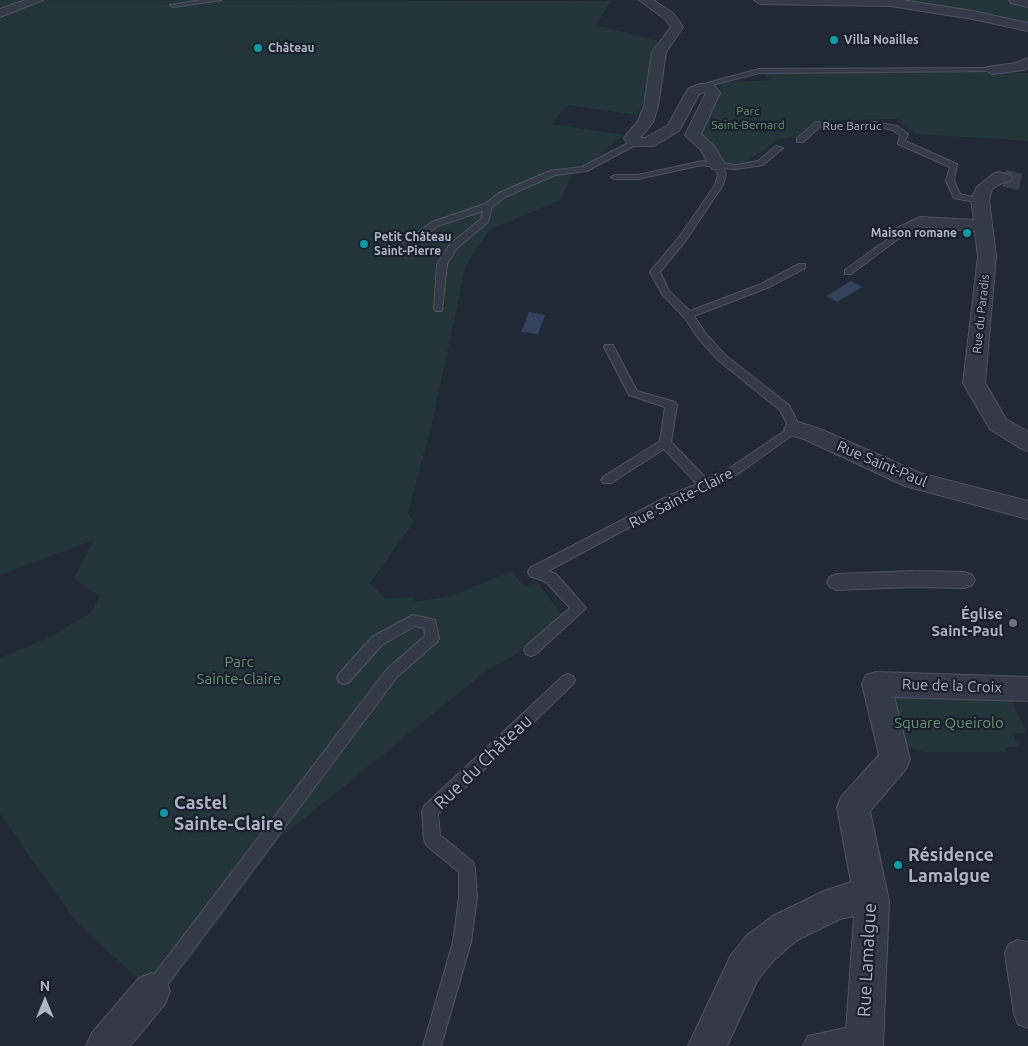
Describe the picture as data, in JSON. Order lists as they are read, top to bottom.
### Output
{
  "streets": {
    "street": [
      "Rue du Paradis",
      "Rue Saint-Paul",
      "Rue de la Croix",
      "Rue Lamalgue"
    ],
    "lane": ["Rue Barruc", "Rue Sainte-Claire", "Rue du Château"]
  },
  "crossings": [
    ["Rue Barruc", "Rue du Paradis"],
    ["Rue Saint-Paul", "Rue Sainte-Claire"],
    ["Rue de la Croix", "Rue Lamalgue"]
  ],
  "parks": ["Parc Saint-Bernard", "Parc Sainte-Claire", "Square Queirolo"],
  "places": [
    "Villa Noailles",
    "Château",
    "Maison romane",
    "Petit Château Saint-Pierre",
    "Église Saint-Paul",
    "Castel Sainte-Claire",
    "Résidence Lamalgue"
  ],
  "north": "top"
}
